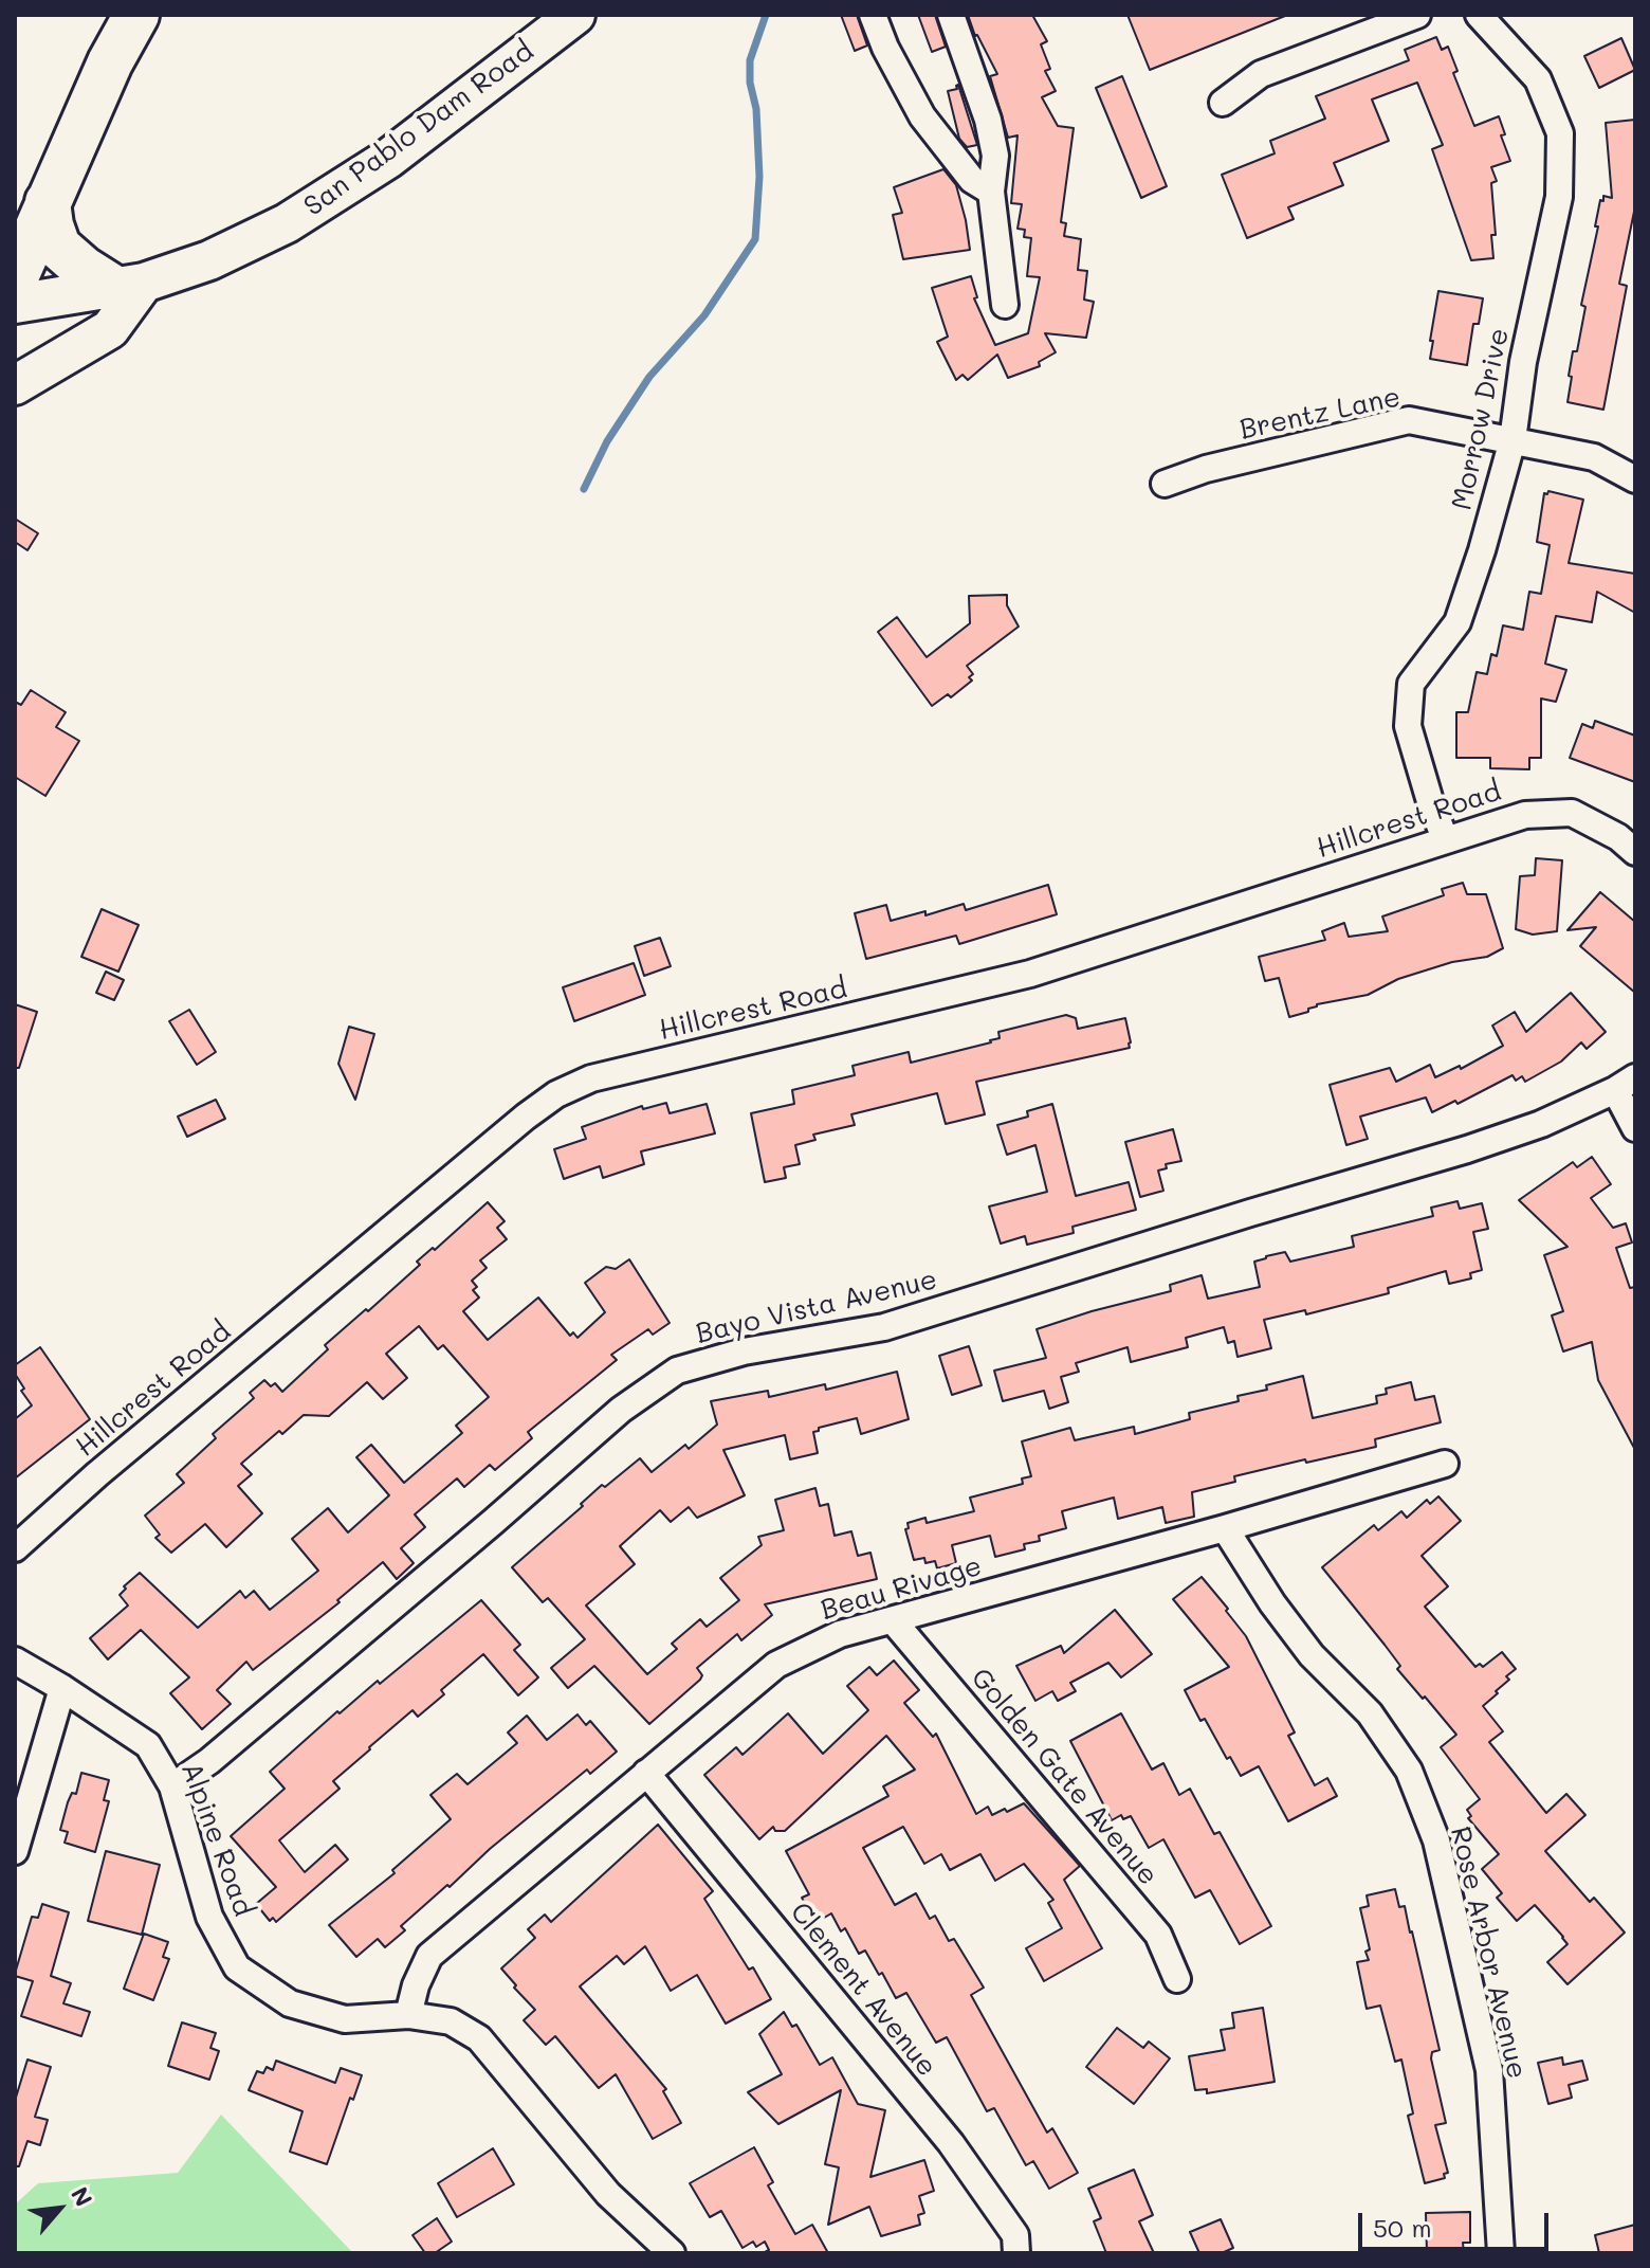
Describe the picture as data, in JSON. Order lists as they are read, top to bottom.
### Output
{
  "streets": {
    "main road": ["San Pablo Dam Road"],
    "street": [
      "Brentz Lane",
      "Morrow Drive",
      "Hillcrest Road",
      "Bayo Vista Avenue",
      "Beau Rivage",
      "Golden Gate Avenue",
      "Alpine Road",
      "Rose Arbor Avenue",
      "Clement Avenue"
    ]
  },
  "crossings": [
    ["Brentz Lane", "Morrow Drive"],
    ["Morrow Drive", "Hillcrest Road"],
    ["Bayo Vista Avenue", "Alpine Road"],
    ["Beau Rivage", "Golden Gate Avenue"],
    ["Beau Rivage", "Alpine Road"],
    ["Beau Rivage", "Rose Arbor Avenue"],
    ["Beau Rivage", "Clement Avenue"]
  ],
  "scale_bar": "50 m",
  "north": "top right"
}
